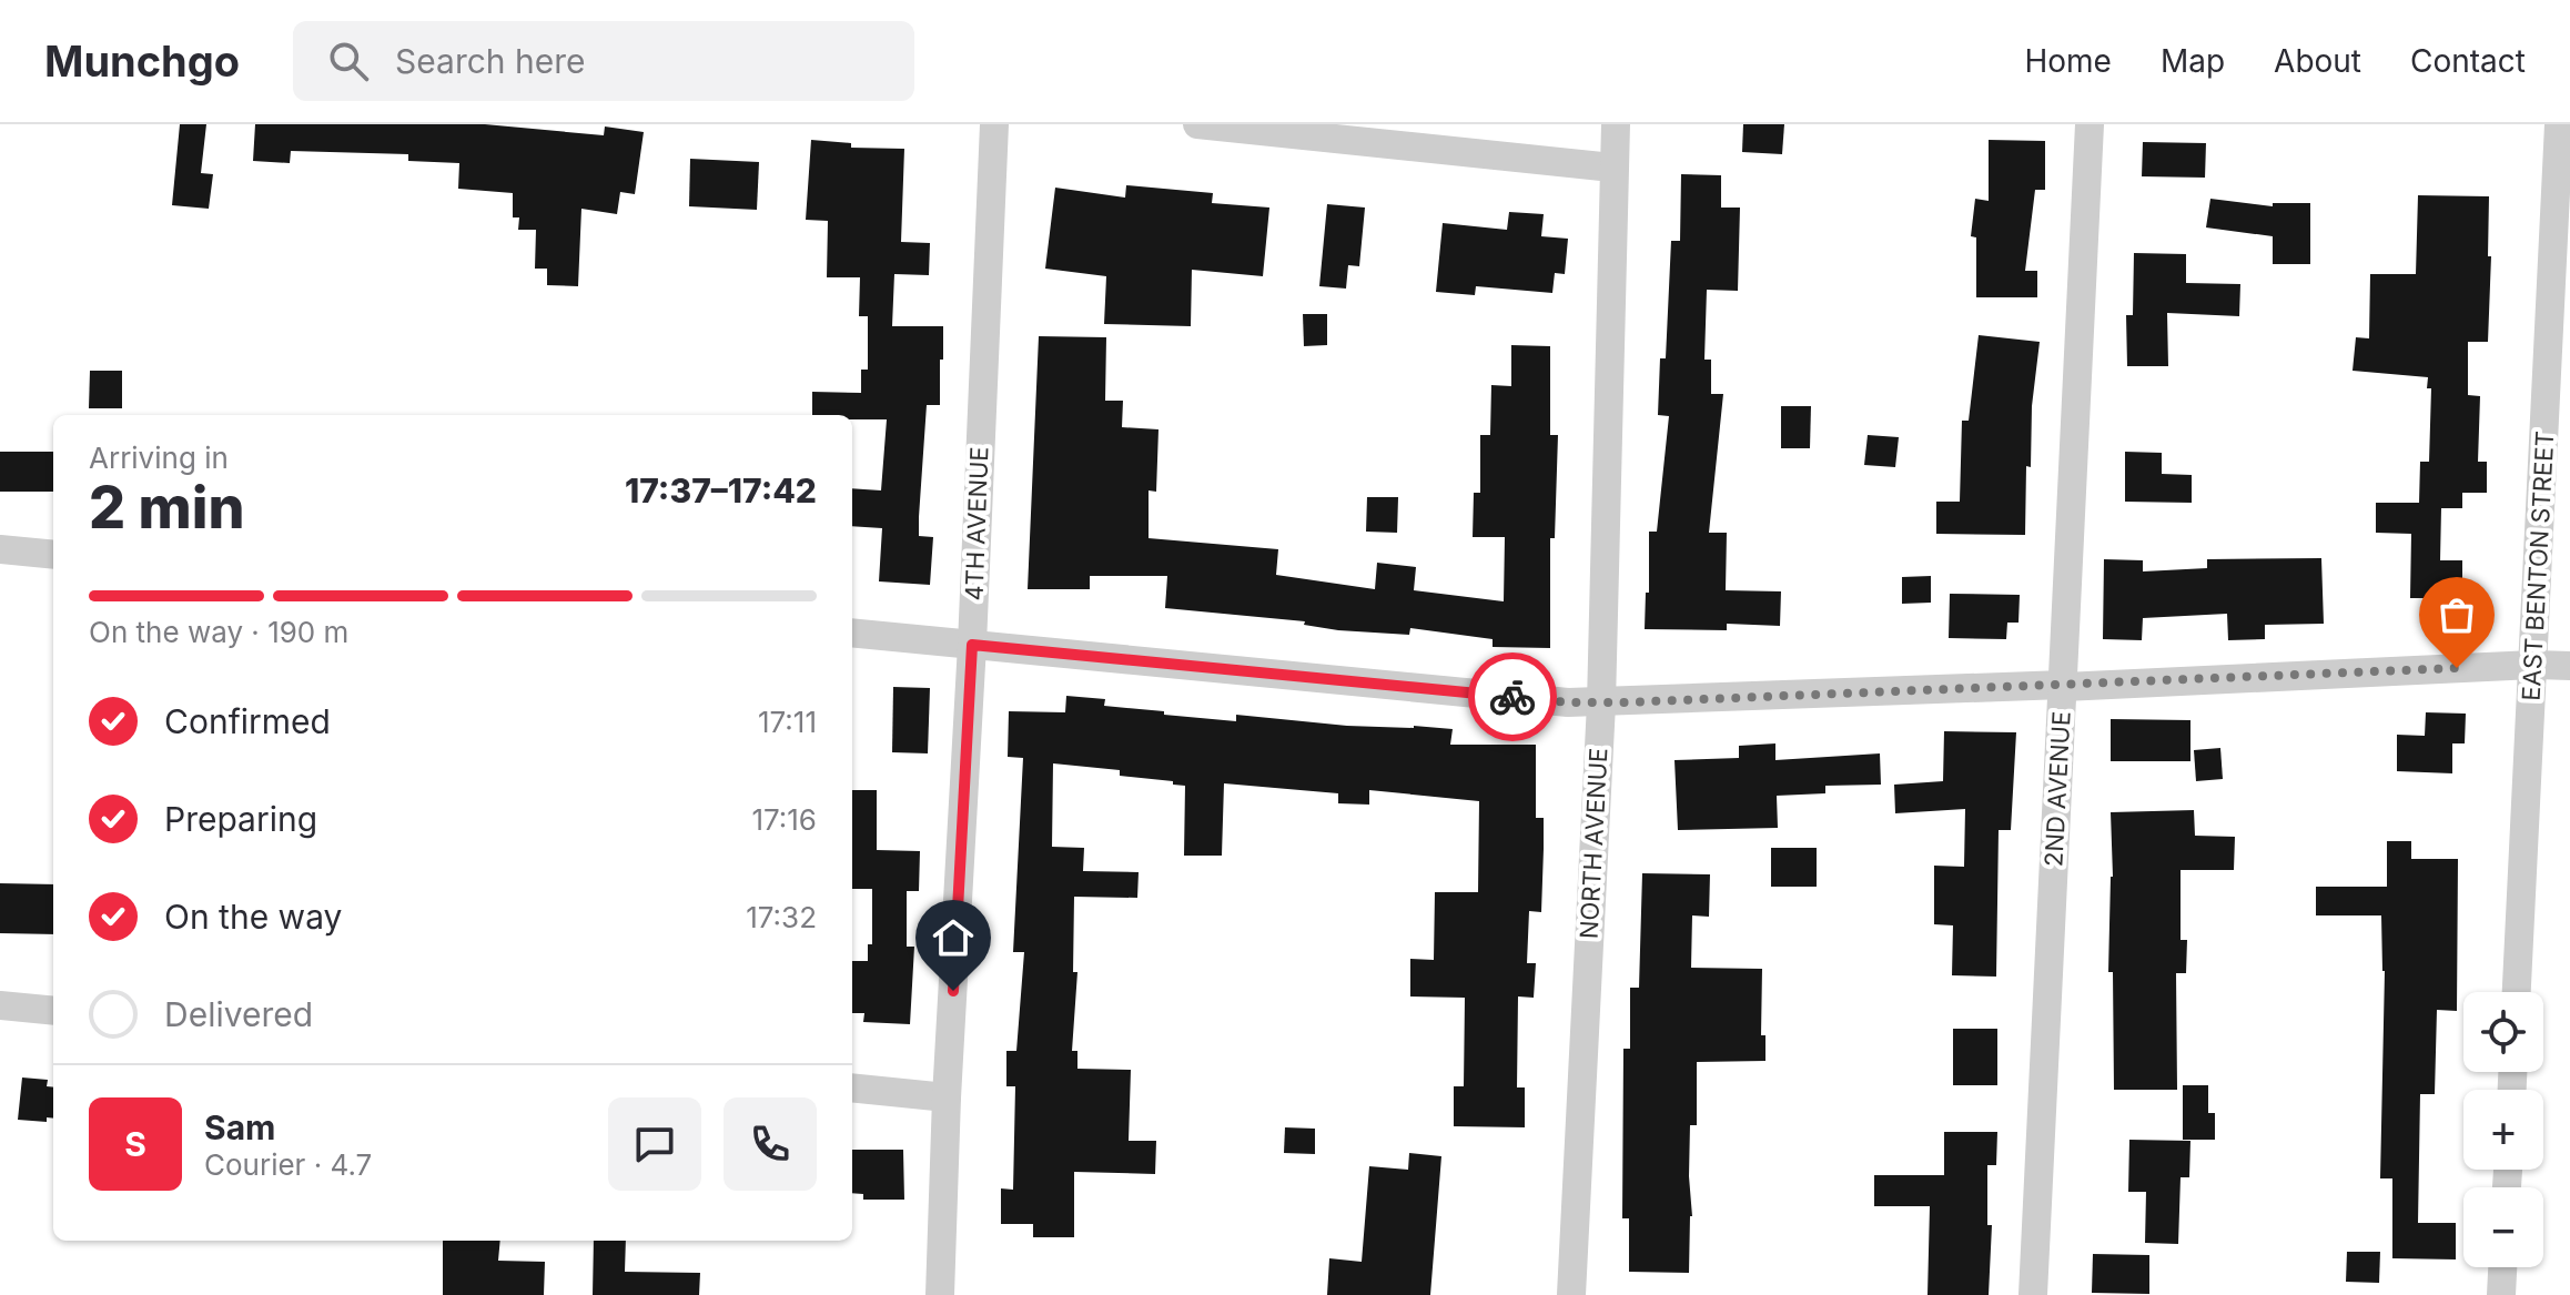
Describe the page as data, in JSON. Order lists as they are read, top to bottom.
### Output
{
  "streets": {
    "street": [
      "4TH AVENUE",
      "EAST BENTON STREET",
      "2ND AVENUE",
      "NORTH AVENUE"
    ]
  },
  "page": {
    "header": "Munchgo",
    "search": "Search here",
    "nav": [
      "Home",
      "Map",
      "About",
      "Contact"
    ],
    "heading": ["2 min", "Arriving in", "17:37–17:42"],
    "panel": ["Sam", "Courier · 4.7"],
    "bar": "On the way · 190 m",
    "list": [
      ["Confirmed", "17:11"],
      ["Preparing", "17:16"],
      ["On the way", "17:32"],
      "Delivered"
    ],
    "map_buttons": ["+", "−"],
    "round": "S"
  }
}
